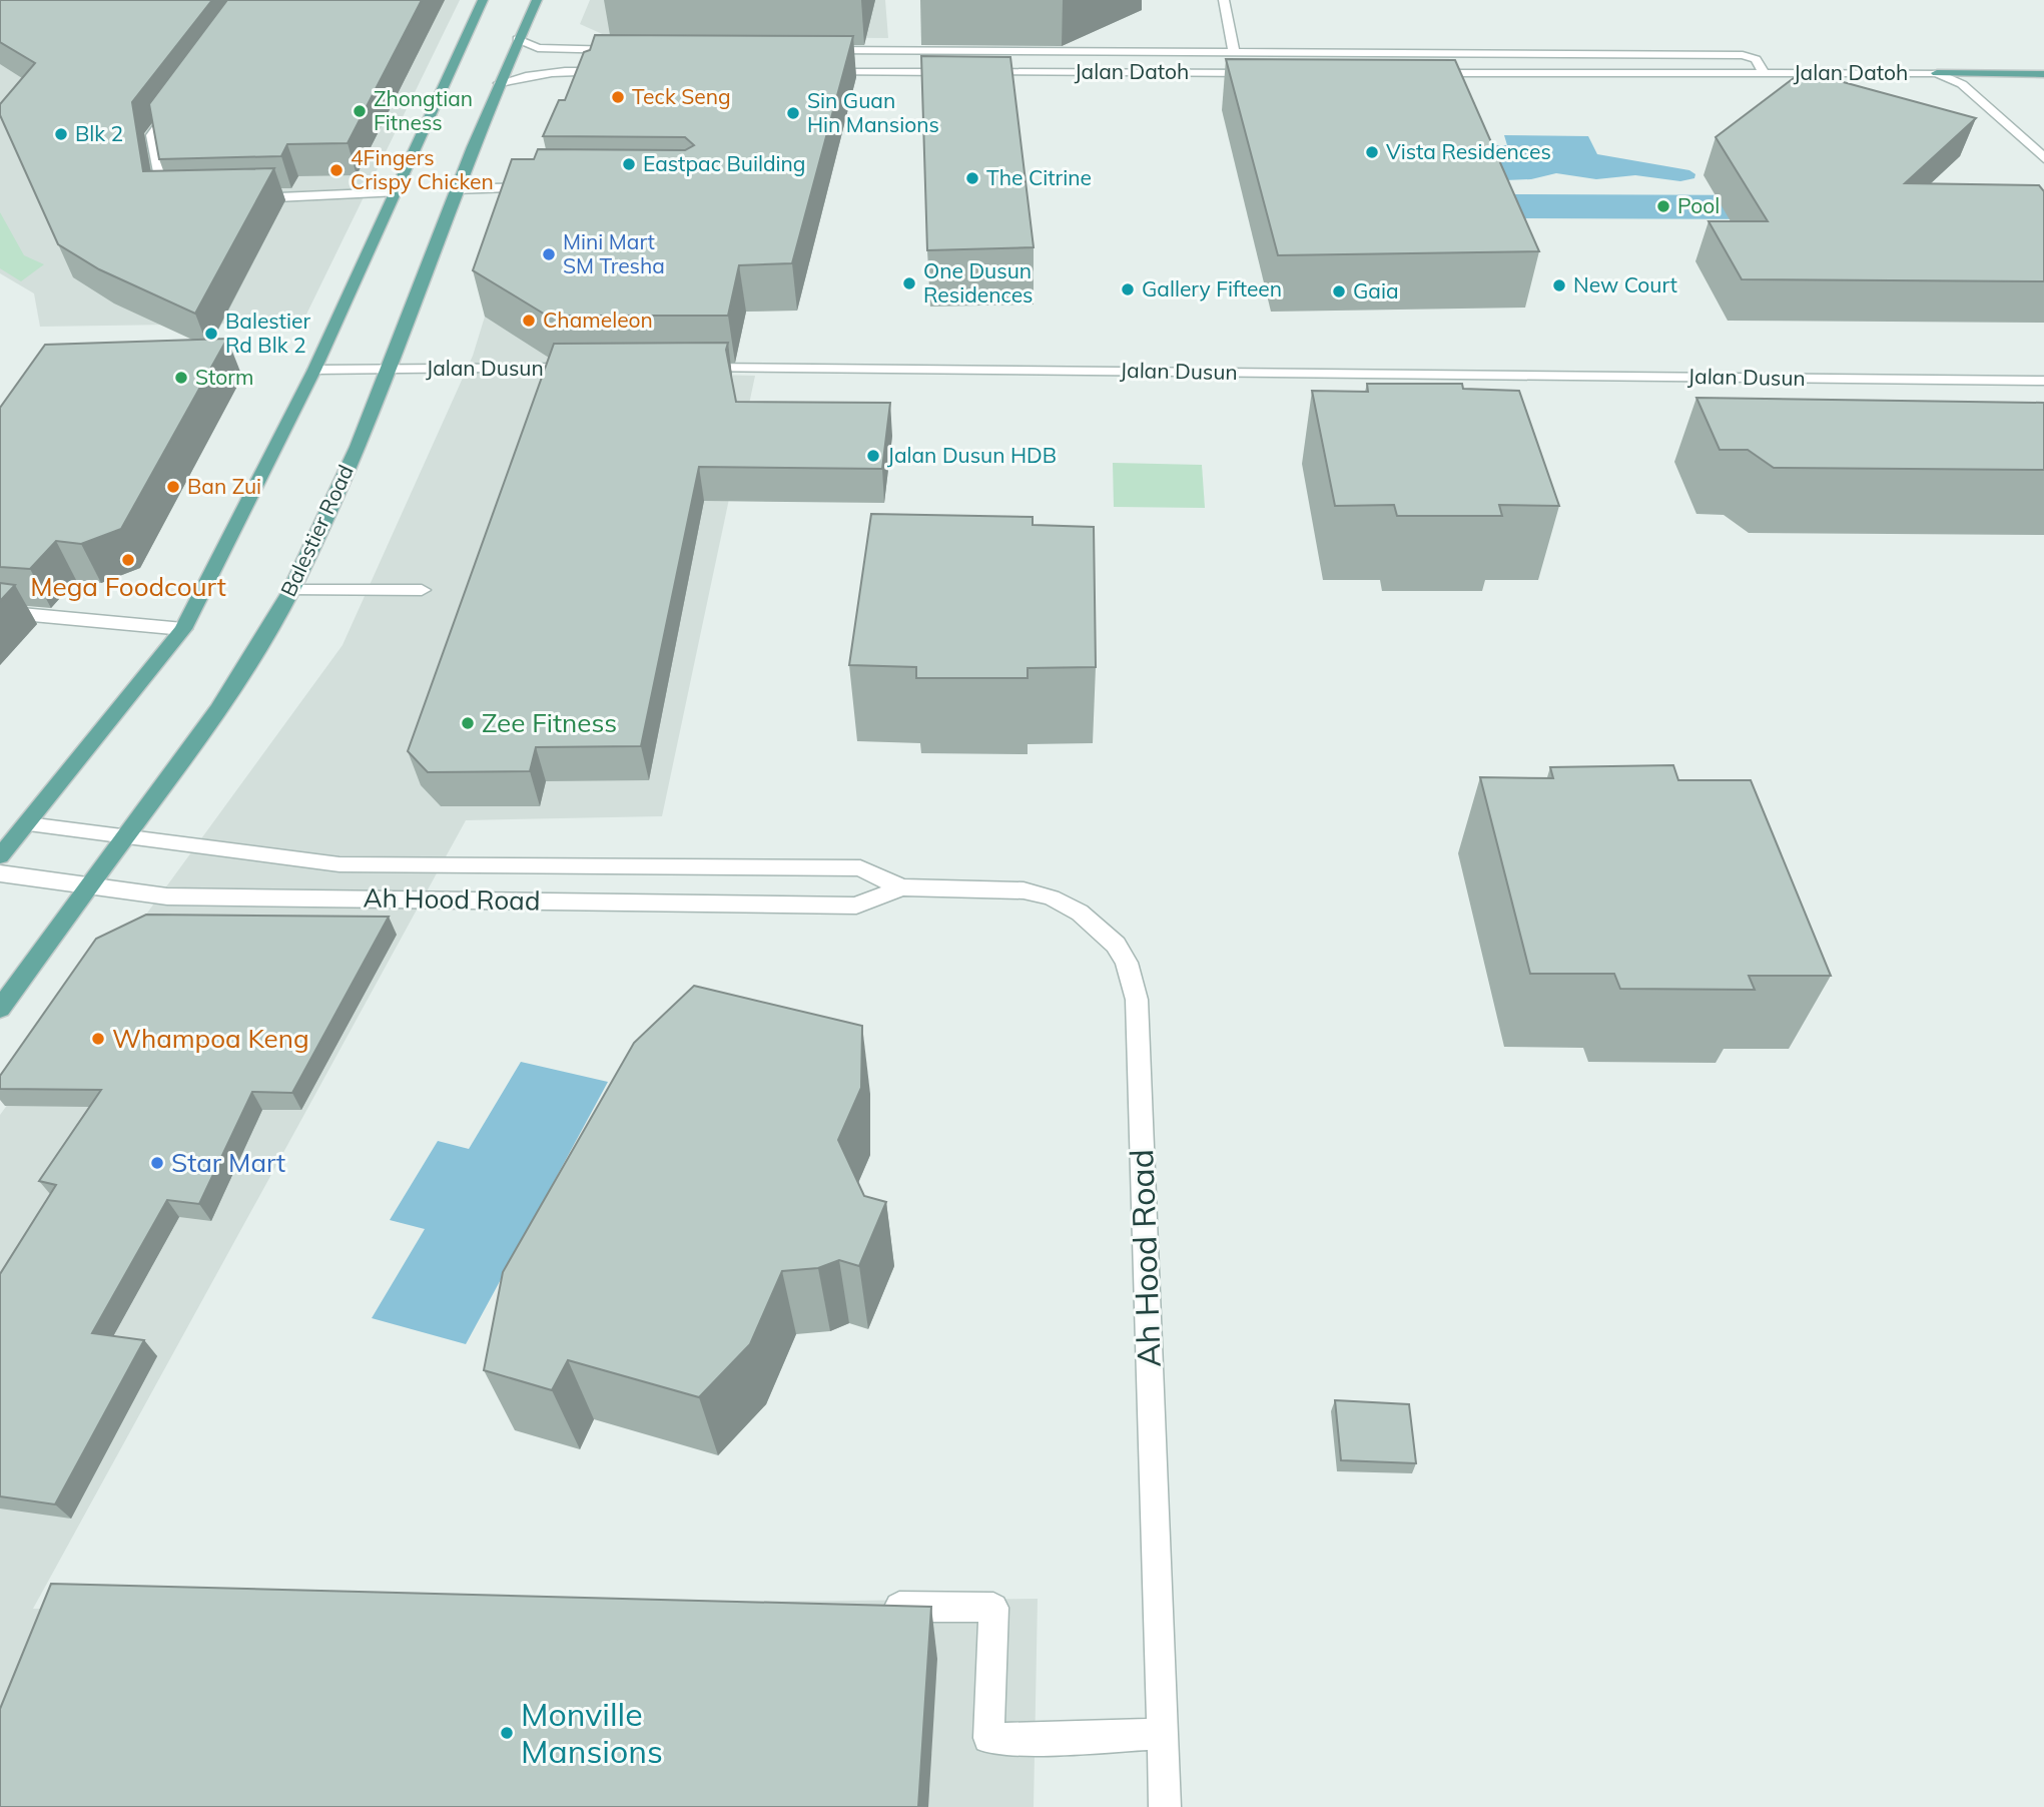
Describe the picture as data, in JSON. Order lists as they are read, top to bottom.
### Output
{
  "streets": {
    "main road": ["Balestier Road"],
    "street": ["Jalan Datoh", "Jalan Dusun", "Ah Hood Road"]
  },
  "crossings": [
    ["Jalan Dusun", "Balestier Road"],
    ["Balestier Road", "Ah Hood Road"]
  ],
  "places": [
    "Teck Seng",
    "Zhongtian Fitness",
    "Sin Guan Hin Mansions",
    "Blk 2",
    "Vista Residences",
    "Eastpac Building",
    "4Fingers Crispy Chicken",
    "The Citrine",
    "Pool",
    "Mini Mart SM Tresha",
    "One Dusun Residences",
    "New Court",
    "Gallery Fifteen",
    "Gaia",
    "Chameleon",
    "Balestier Rd Blk 2",
    "Storm",
    "Jalan Dusun HDB",
    "Ban Zui",
    "Mega Foodcourt",
    "Zee Fitness",
    "Whampoa Keng",
    "Star Mart",
    "Monville Mansions"
  ]
}
